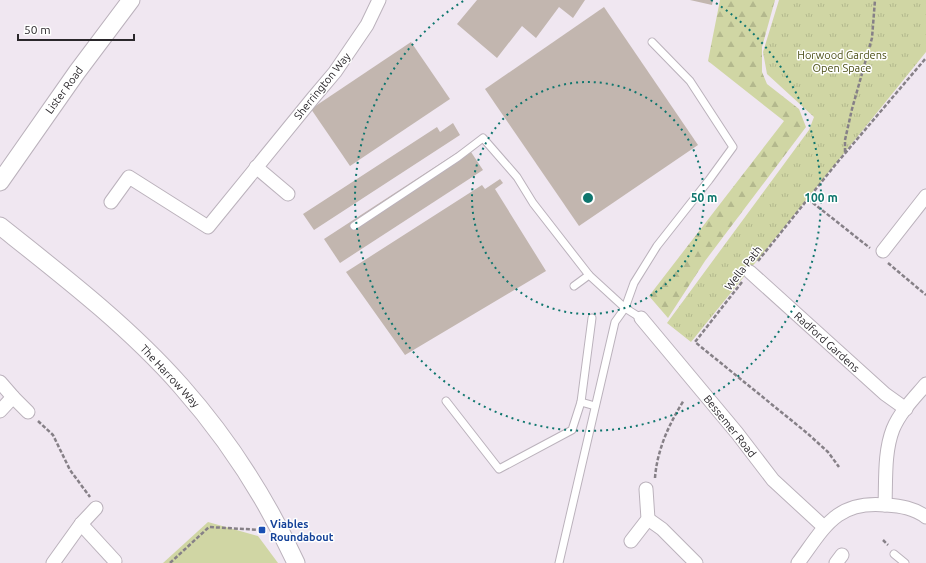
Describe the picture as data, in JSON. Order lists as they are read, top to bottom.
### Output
{
  "streets": {
    "street": [
      "Sherrington Way",
      "Lister Road",
      "Radford Gardens",
      "The Harrow Way",
      "Bessemer Road"
    ],
    "path": ["Wella Path"]
  },
  "crossings": [
    ["Wella Path", "Radford Gardens"]
  ],
  "parks": ["Horwood Gardens Open Space"],
  "places": {
    "transit": ["Viables Roundabout"]
  },
  "scale_bar": "50 m",
  "rings": ["50 m", "100 m"]
}
